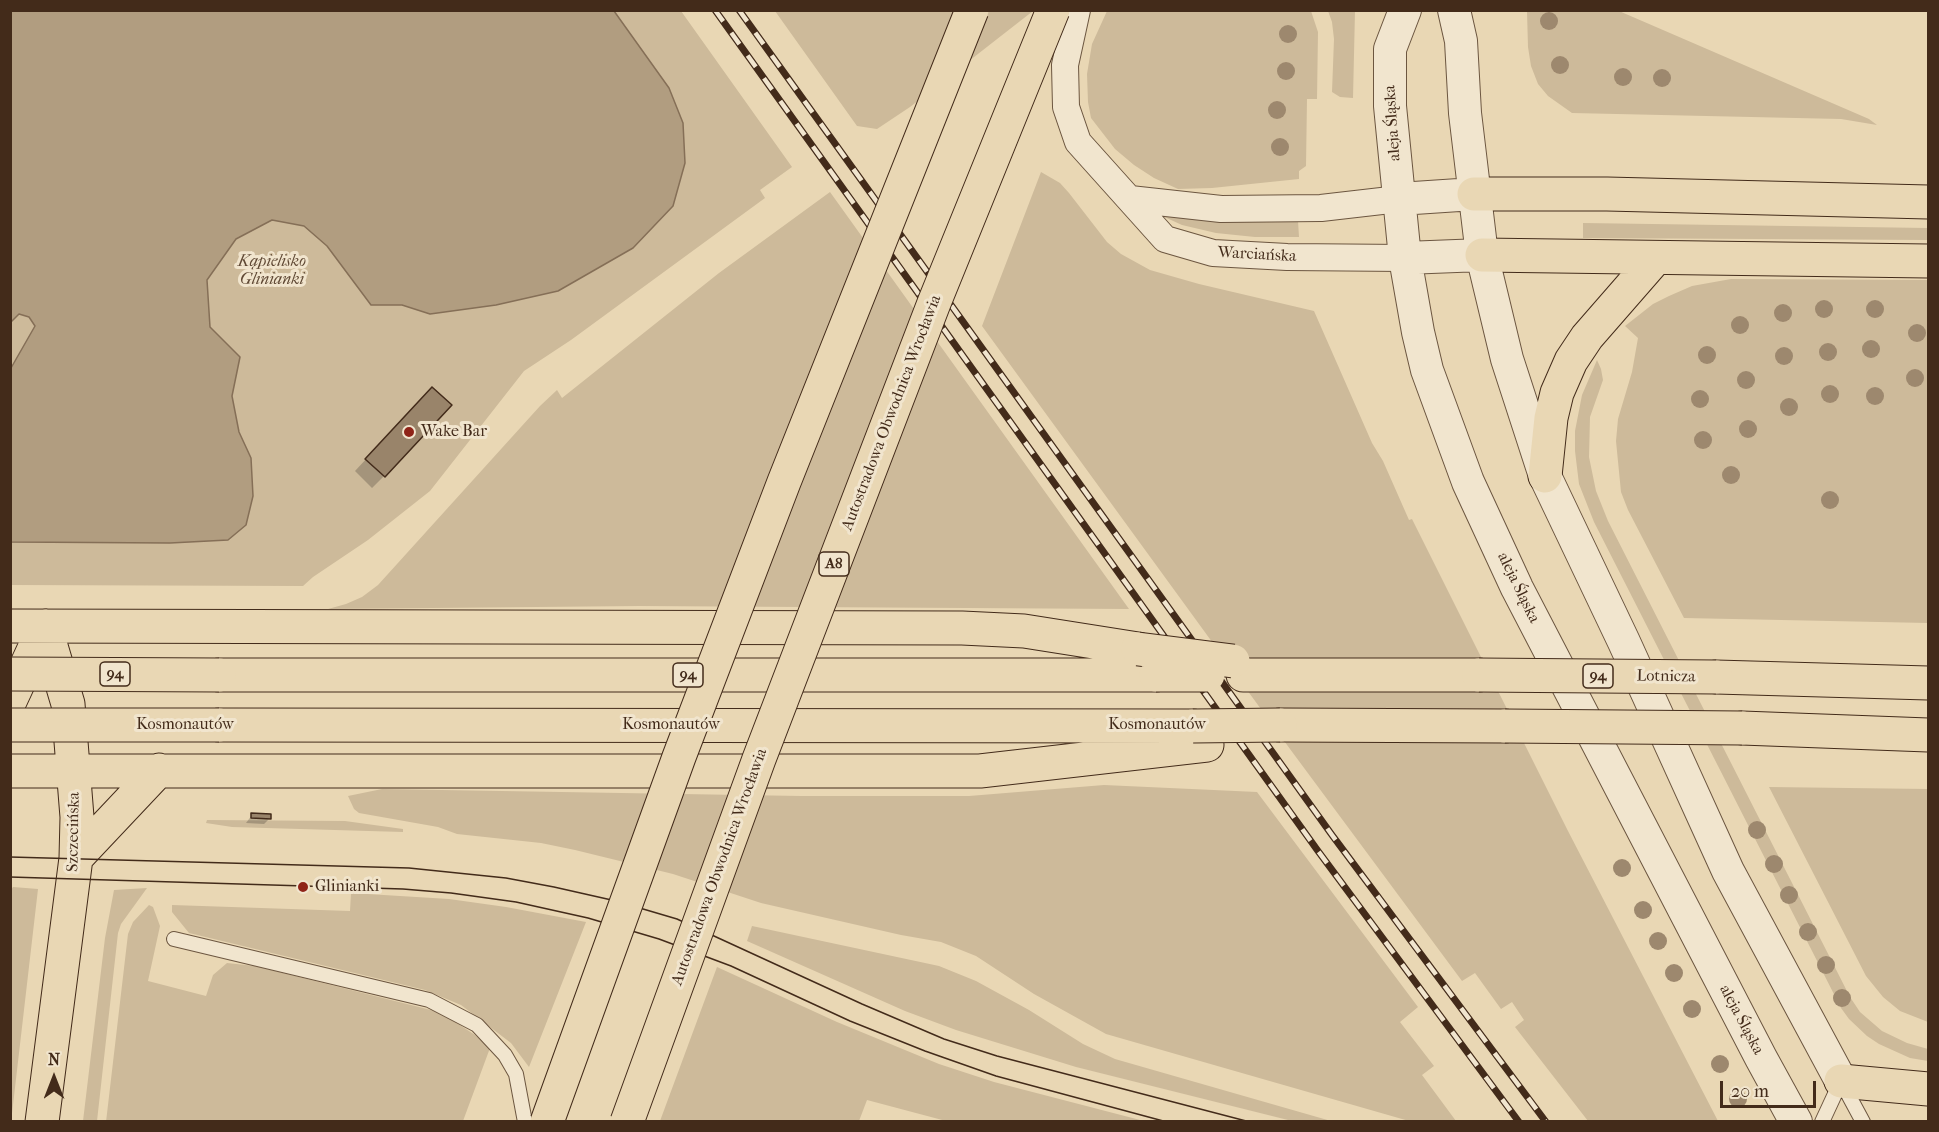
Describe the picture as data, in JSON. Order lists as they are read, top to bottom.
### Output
{
  "streets": {
    "main road": [
      "Autostradowa Obwodnica Wrocławia",
      "A8",
      "94",
      "Lotnicza",
      "Kosmonautów",
      "Szczecińska"
    ],
    "street": ["aleja Śląska", "Warciańska"]
  },
  "crossings": [
    ["aleja Śląska", "Warciańska"],
    ["94", "Lotnicza"]
  ],
  "parks": ["Kąpielisko Glinianki"],
  "places": ["Wake Bar", "Glinianki"],
  "scale_bar": "20 m",
  "north": "top"
}
